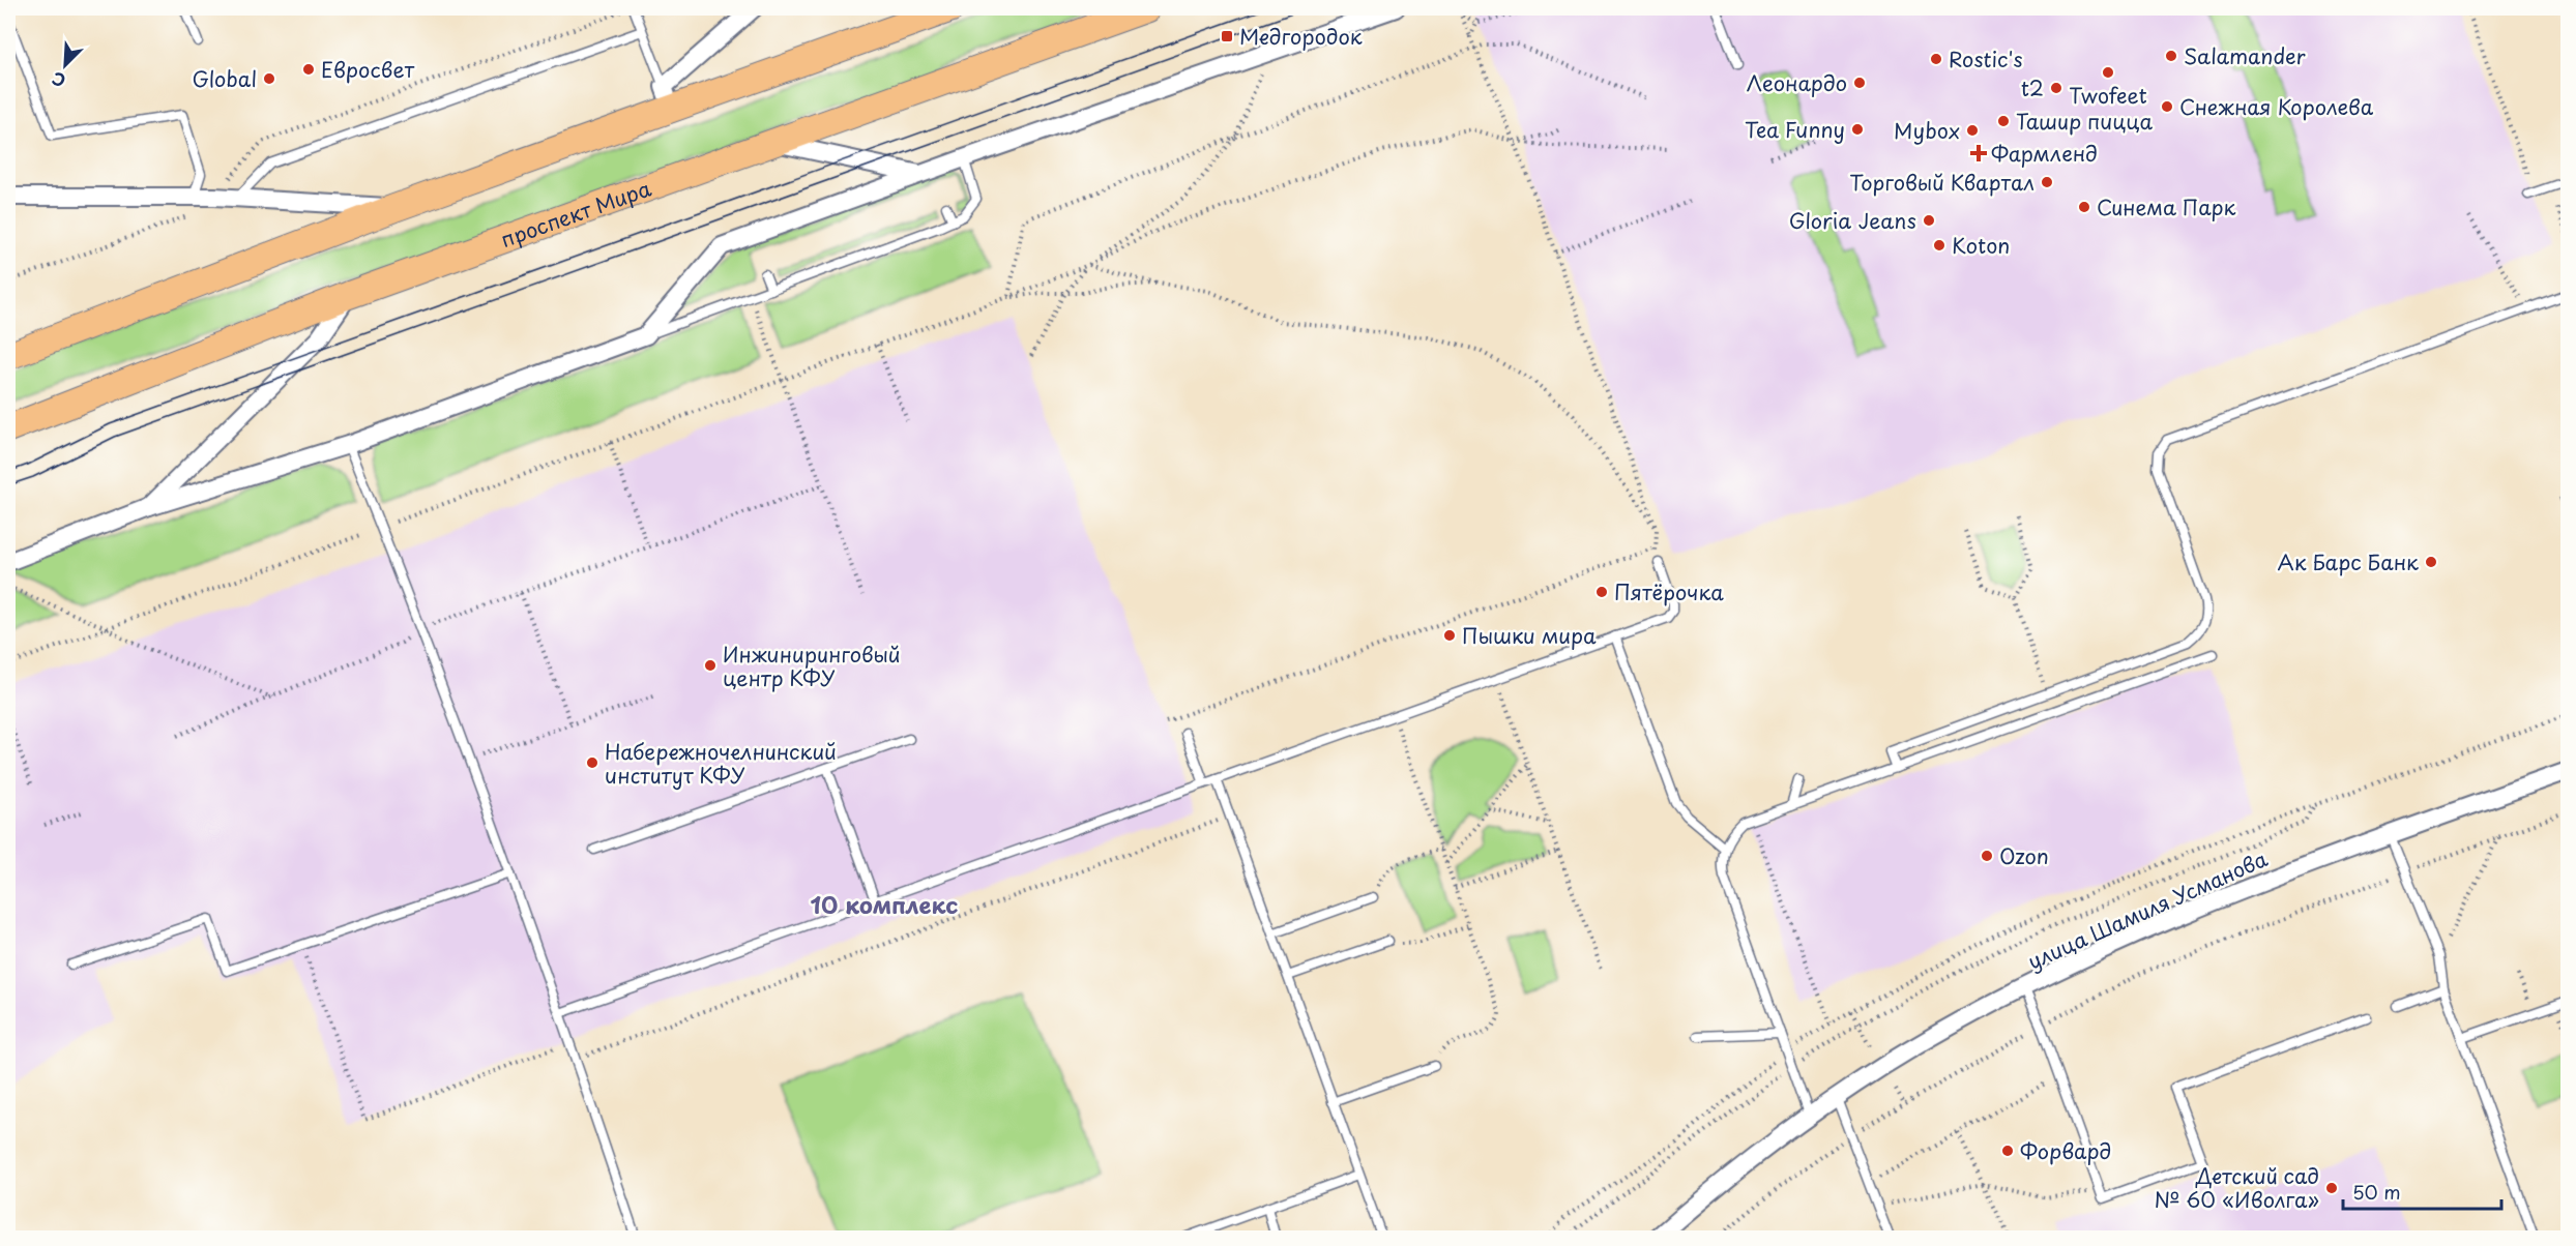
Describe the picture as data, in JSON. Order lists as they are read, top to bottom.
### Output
{
  "streets": {
    "main road": ["проспект Мира"],
    "street": ["улица Шамиля Усманова"]
  },
  "districts": ["10 комплекс"],
  "places": {
    "transit": ["Медгородок"],
    "other": [
      "Salamander",
      "Rostiс's",
      "Евросвет",
      "Twofeet",
      "Global",
      "Леонардо",
      "t2",
      "Снежная Королева",
      "Ташир пицца",
      "Tea Funny",
      "Mybox",
      "Торговый Квартал",
      "Синема Парк",
      "Gloria Jeans",
      "Koton",
      "Ак Барс Банк",
      "Пятёрочка",
      "Пышки мира",
      "Инжиниринговый центр КФУ",
      "Набережночелнинский институт КФУ",
      "Ozon",
      "Форвард",
      "Детский сад № 60 «Иволга»"
    ],
    "health": ["Фармленд"]
  },
  "scale_bar": "50 m",
  "north": "bottom left"
}
